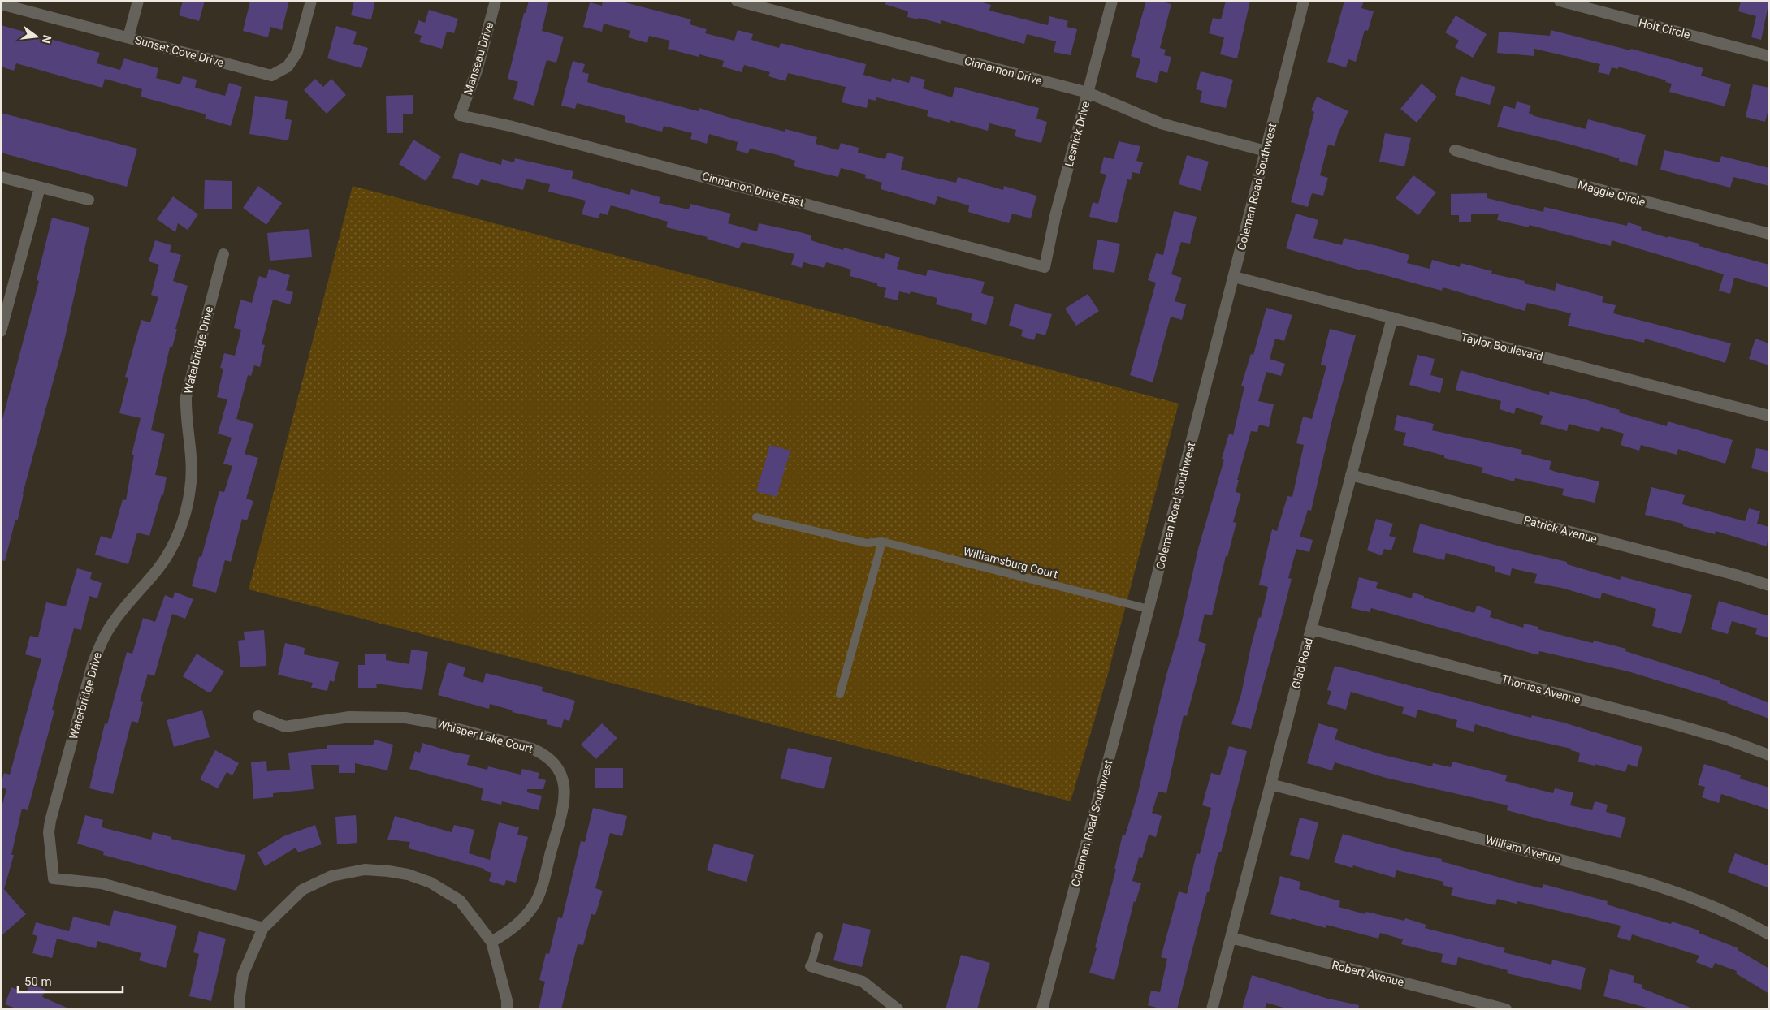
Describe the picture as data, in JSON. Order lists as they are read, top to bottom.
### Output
{
  "streets": {
    "street": [
      "Holt Circle",
      "Sunset Cove Drive",
      "Manseau Drive",
      "Cinnamon Drive",
      "Lesnick Drive",
      "Coleman Road Southwest",
      "Cinnamon Drive East",
      "Maggie Circle",
      "Taylor Boulevard",
      "Waterbridge Drive",
      "Patrick Avenue",
      "Glad Road",
      "Thomas Avenue",
      "Whisper Lake Court",
      "William Avenue",
      "Robert Avenue"
    ],
    "lane": ["Williamsburg Court"]
  },
  "crossings": [
    ["Manseau Drive", "Cinnamon Drive East"],
    ["Cinnamon Drive", "Lesnick Drive"],
    ["Cinnamon Drive", "Coleman Road Southwest"],
    ["Lesnick Drive", "Cinnamon Drive East"],
    ["Coleman Road Southwest", "Taylor Boulevard"],
    ["Coleman Road Southwest", "Williamsburg Court"],
    ["Taylor Boulevard", "Glad Road"],
    ["Patrick Avenue", "Glad Road"],
    ["Glad Road", "Thomas Avenue"],
    ["Glad Road", "William Avenue"],
    ["Glad Road", "Robert Avenue"]
  ],
  "scale_bar": "50 m",
  "north": "right"
}
